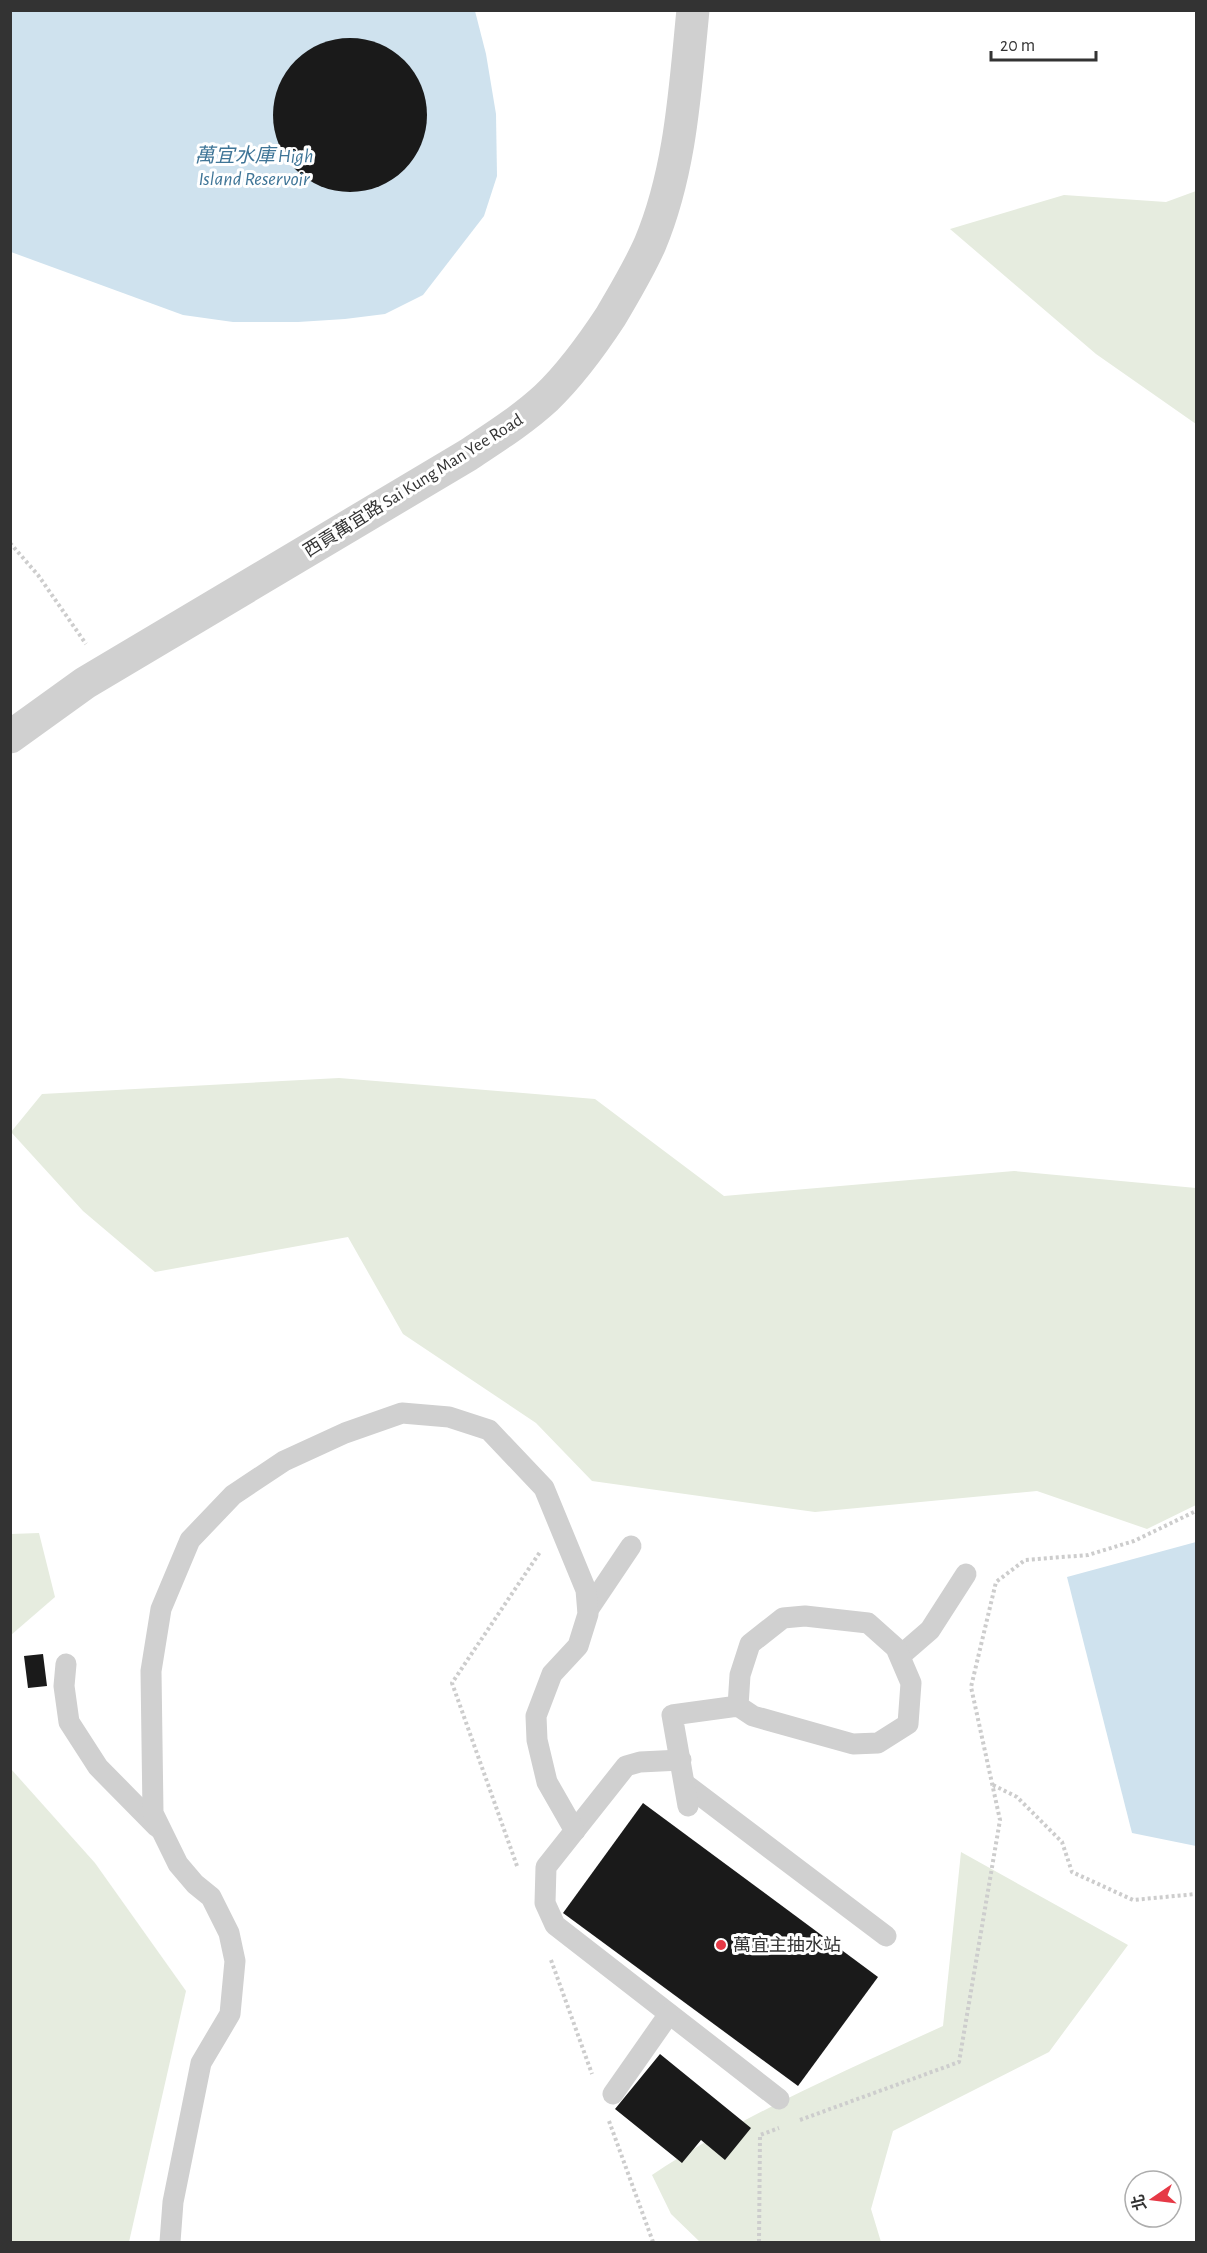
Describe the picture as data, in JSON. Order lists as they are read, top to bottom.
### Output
{
  "streets": {
    "street": ["西貢萬宜路 Sai Kung Man Yee Road"]
  },
  "water": ["萬宜水庫 High Island Reservoir"],
  "places": ["萬宜主抽水站"],
  "scale_bar": "20 m",
  "north": "left"
}
